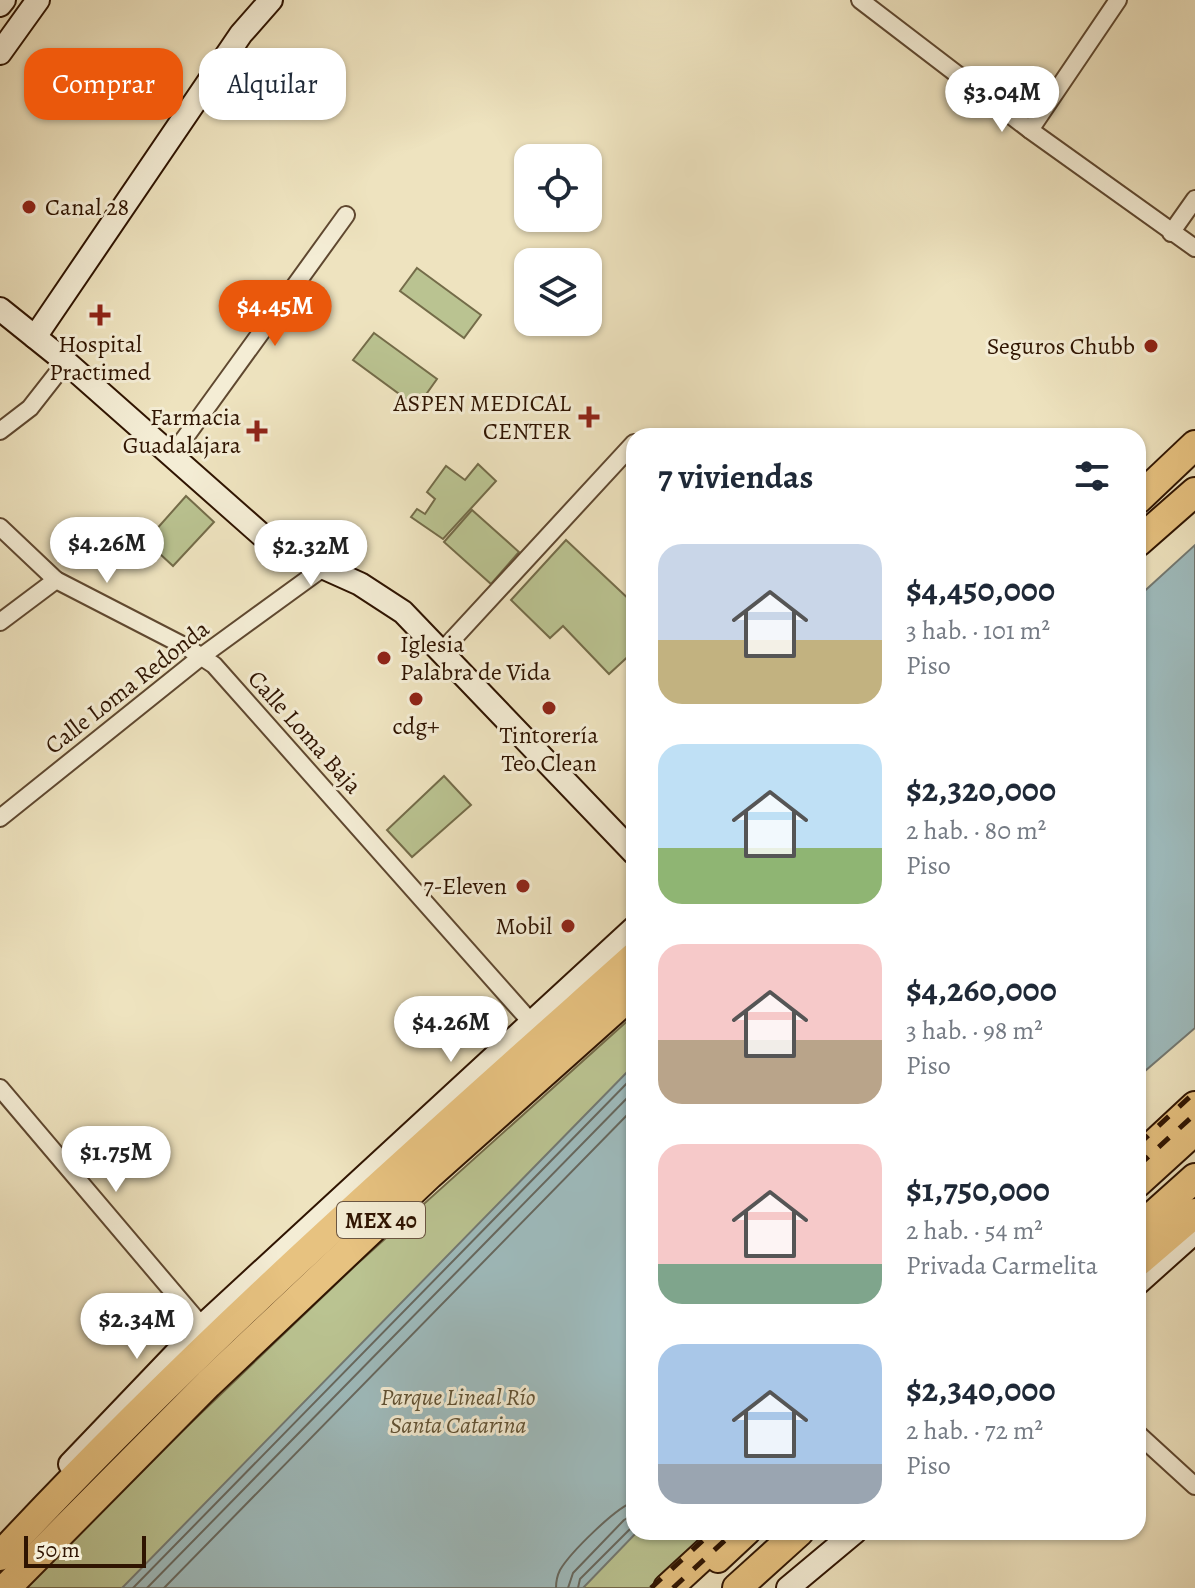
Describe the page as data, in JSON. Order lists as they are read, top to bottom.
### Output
{
  "streets": {
    "highway": ["MEX 40"],
    "street": ["Calle Loma Redonda", "Calle Loma Baja"]
  },
  "crossings": [
    ["Calle Loma Redonda", "Calle Loma Baja"]
  ],
  "parks": ["Parque Lineal Río Santa Catarina"],
  "places": {
    "other": [
      "Canal 28",
      "Seguros Chubb",
      "Iglesia Palabra de Vida",
      "cdg+",
      "Tintorería Teo Clean",
      "7-Eleven",
      "Mobil"
    ],
    "health": ["Hospital Practimed", "ASPEN MEDICAL CENTER", "Farmacia Guadalajara"]
  },
  "scale_bar": "50 m",
  "page": {
    "chip": ["Comprar", "Alquilar"],
    "price": [
      "$3.04M",
      "$4.45M",
      "$4.26M",
      "$2.32M",
      "$4.26M",
      "$1.75M",
      "$2.34M"
    ],
    "heading": "7 viviendas",
    "list": [
      {
        "name": "$4,450,000",
        "note": "3 hab. · 101 m² · Piso"
      },
      {
        "name": "$2,320,000",
        "note": "2 hab. · 80 m² · Piso"
      },
      {
        "name": "$4,260,000",
        "note": "3 hab. · 98 m² · Piso"
      },
      {
        "name": "$1,750,000",
        "note": "2 hab. · 54 m² · Privada Carmelita"
      },
      {
        "name": "$2,340,000",
        "note": "2 hab. · 72 m² · Piso"
      }
    ],
    "scale": "50 m"
  }
}
